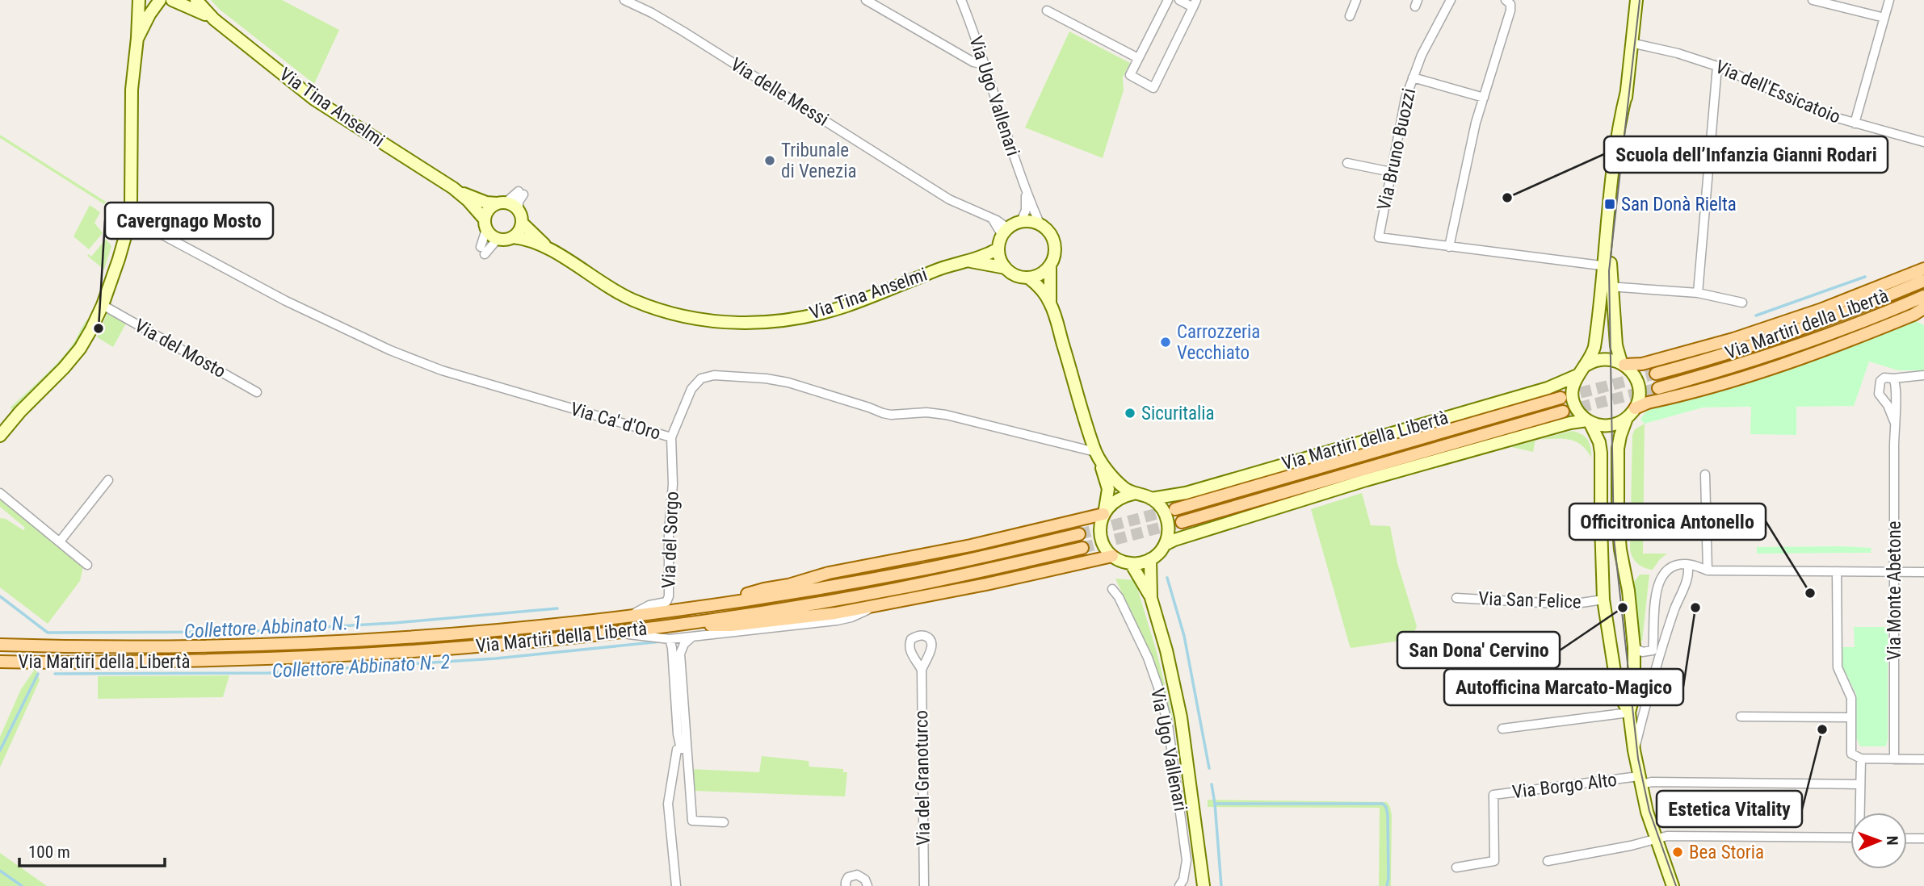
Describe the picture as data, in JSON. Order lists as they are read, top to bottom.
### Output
{
  "streets": {
    "main road": ["Via Martiri della Libertà"],
    "street": [
      "Via delle Messi",
      "Via dell'Essicatoio",
      "Via Ugo Vallenari",
      "Via Tina Anselmi",
      "Via Bruno Buozzi",
      "Via del Mosto",
      "Via Ca' d'Oro",
      "Via del Sorgo",
      "Via Monte Abetone",
      "Via San Felice",
      "Via del Granoturco",
      "Via Borgo Alto"
    ]
  },
  "crossings": [
    ["Via delle Messi", "Via Ugo Vallenari"],
    ["Via delle Messi", "Via Tina Anselmi"],
    ["Via Ugo Vallenari", "Via Tina Anselmi"],
    ["Via Ugo Vallenari", "Via Martiri della Libertà"],
    ["Via Martiri della Libertà", "Via del Sorgo"],
    ["Via Ca' d'Oro", "Via del Sorgo"]
  ],
  "water": ["Collettore Abbinato N. 1", "Collettore Abbinato N. 2"],
  "places": {
    "other": [
      "Tribunale di Venezia",
      "Scuola dell’Infanzia Gianni Rodari",
      "Cavergnago Mosto",
      "Carrozzeria Vecchiato",
      "Sicuritalia",
      "Officitronica Antonello",
      "San Dona' Cervino",
      "Autofficina Marcato-Magico",
      "Estetica Vitality",
      "Bea Storia"
    ],
    "transit": ["San Donà Rielta"]
  },
  "scale_bar": "100 m",
  "north": "right"
}
